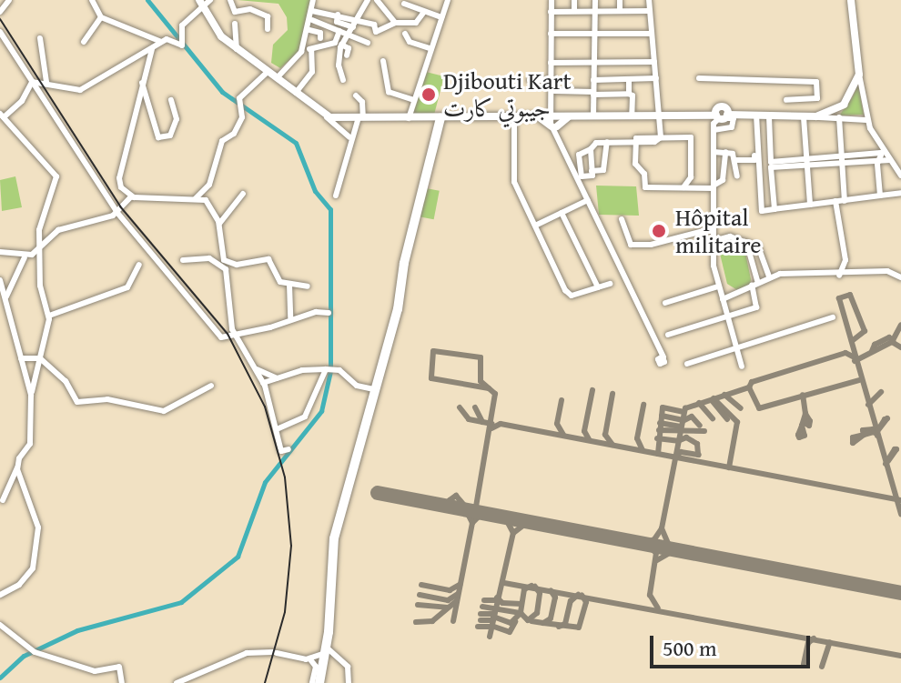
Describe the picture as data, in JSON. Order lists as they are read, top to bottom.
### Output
{
  "places": ["Djibouti Kart جيبوتي كارت", "Hôpital militaire"],
  "scale_bar": "500 m"
}
